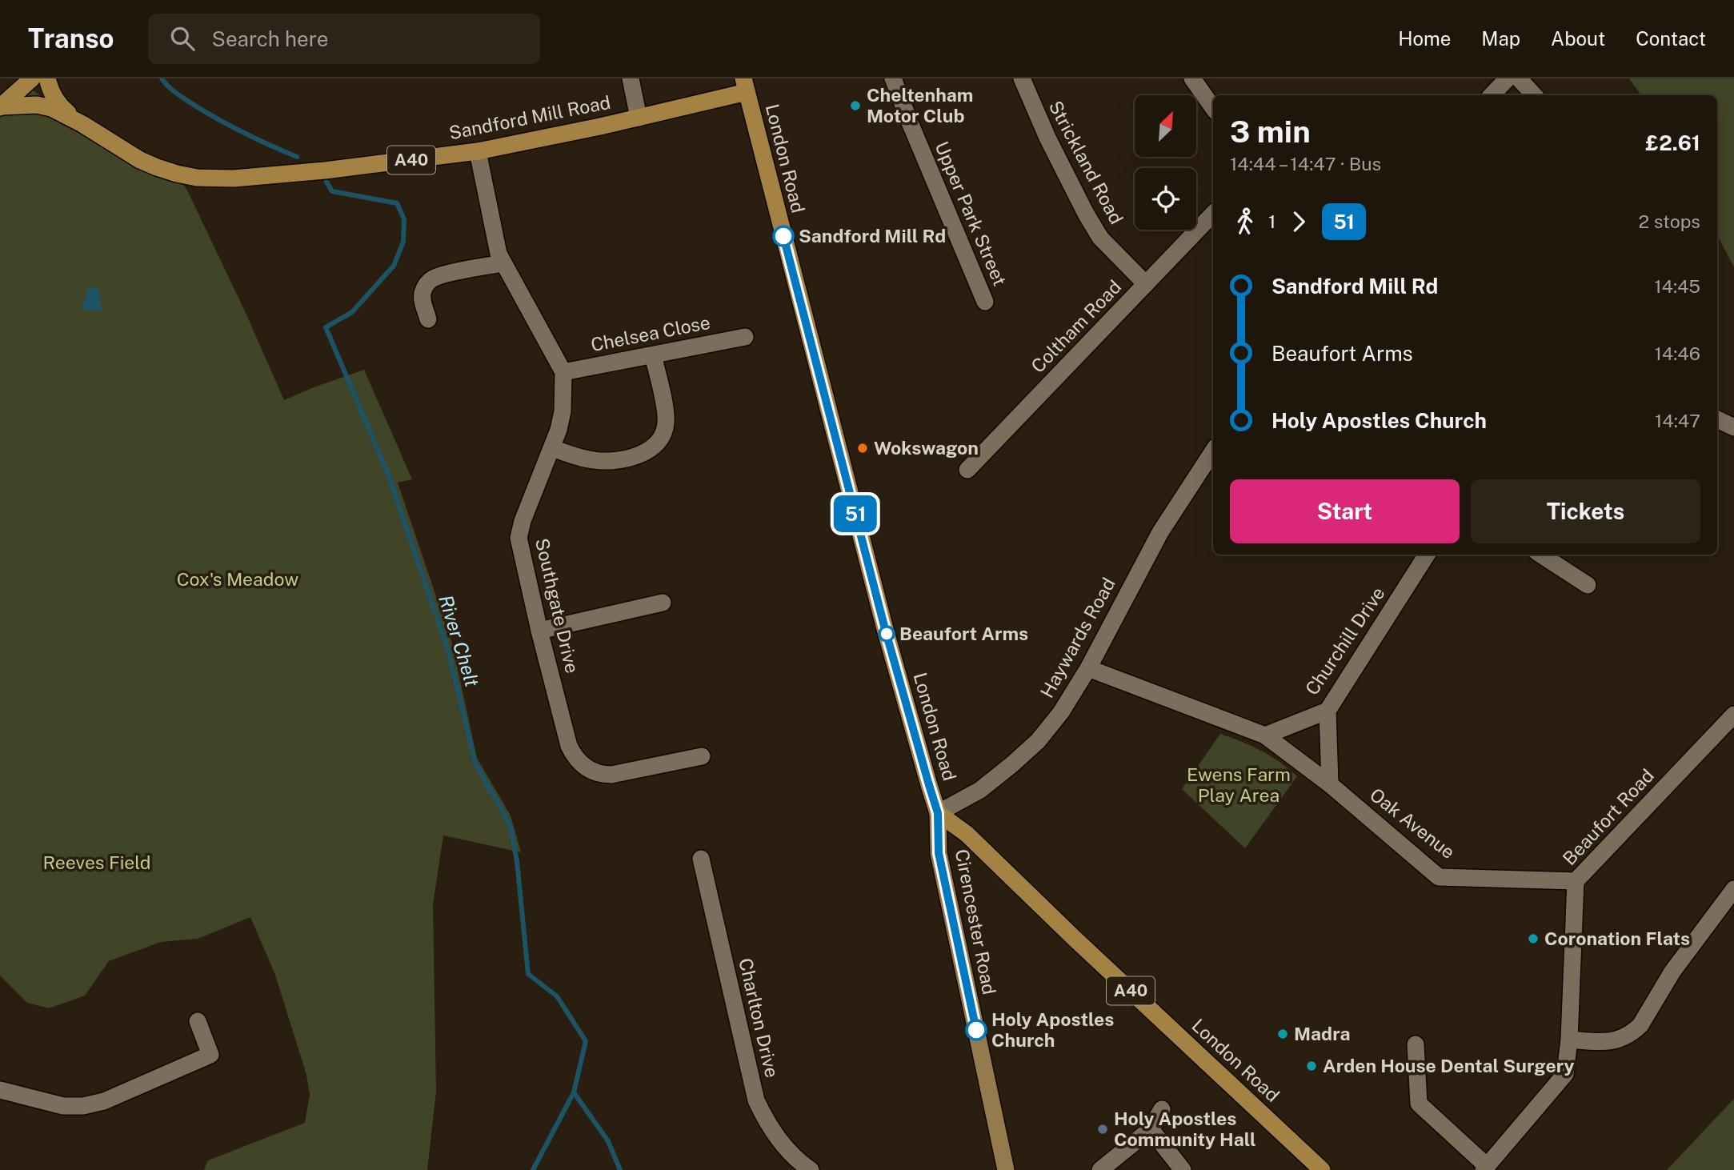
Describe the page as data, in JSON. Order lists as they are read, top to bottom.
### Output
{
  "streets": {
    "highway": ["Sandford Mill Road", "London Road", "A40"],
    "main road": ["Cirencester Road"],
    "street": [
      "Strickland Road",
      "Upper Park Street",
      "Coltham Road",
      "Chelsea Close",
      "Southgate Drive",
      "Haywards Road",
      "Churchill Drive",
      "Beaufort Road",
      "Oak Avenue",
      "Charlton Drive"
    ]
  },
  "crossings": [
    ["Sandford Mill Road", "London Road"],
    ["Sandford Mill Road", "A40"],
    ["London Road", "Haywards Road"],
    ["London Road", "Cirencester Road"],
    ["Strickland Road", "Coltham Road"],
    ["Chelsea Close", "Southgate Drive"],
    ["Haywards Road", "Cirencester Road"],
    ["Churchill Drive", "Oak Avenue"],
    ["Beaufort Road", "Oak Avenue"]
  ],
  "water": ["River Chelt"],
  "parks": ["Cox's Meadow", "Ewens Farm Play Area", "Reeves Field"],
  "places": [
    "Cheltenham Motor Club",
    "Sandford Mill Rd",
    "Wokswagon",
    "Beaufort Arms",
    "Coronation Flats",
    "Holy Apostles Church",
    "Madra",
    "Arden House Dental Surgery",
    "Holy Apostles Community Hall"
  ],
  "lines": ["bus line 51"],
  "north": "top right",
  "page": {
    "header": "Transo",
    "search": "Search here",
    "nav": [
      "Home",
      "Map",
      "About",
      "Contact"
    ],
    "on_map": "51",
    "heading": ["3 min", "14:44 – 14:47 · Bus", "£2.61"],
    "legs": ["1", "51", "2 stops"],
    "list": [
      {
        "name": "Sandford Mill Rd",
        "value": "14:45"
      },
      {
        "name": "Beaufort Arms",
        "value": "14:46"
      },
      {
        "name": "Holy Apostles Church",
        "value": "14:47"
      }
    ],
    "buttons": ["Start", "Tickets"]
  }
}
